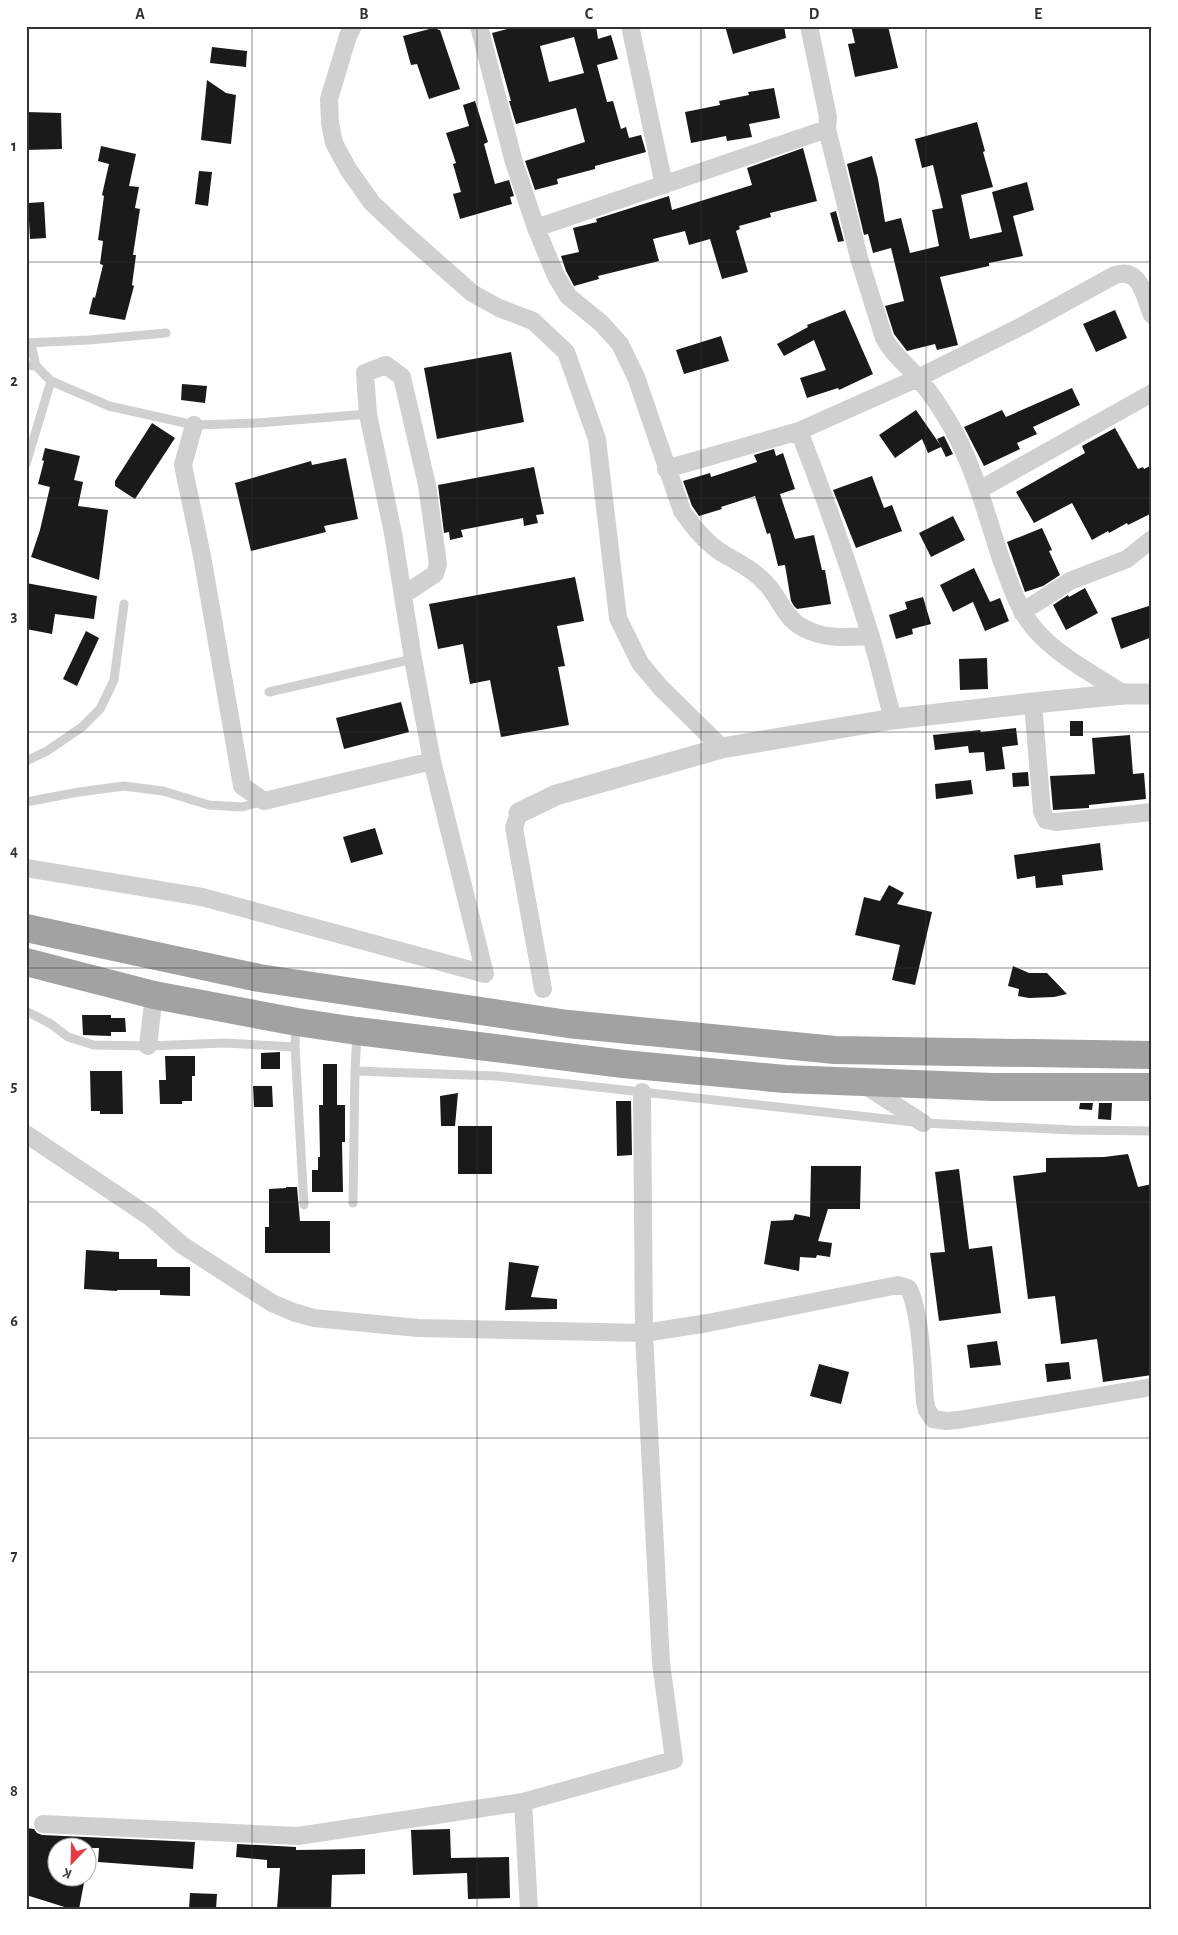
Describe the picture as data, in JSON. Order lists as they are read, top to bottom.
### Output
{
  "north": "bottom left",
  "grid": {
    "columns": [
      "A",
      "B",
      "C",
      "D",
      "E"
    ],
    "rows": [
      "1",
      "2",
      "3",
      "4",
      "5",
      "6",
      "7",
      "8"
    ]
  }
}
